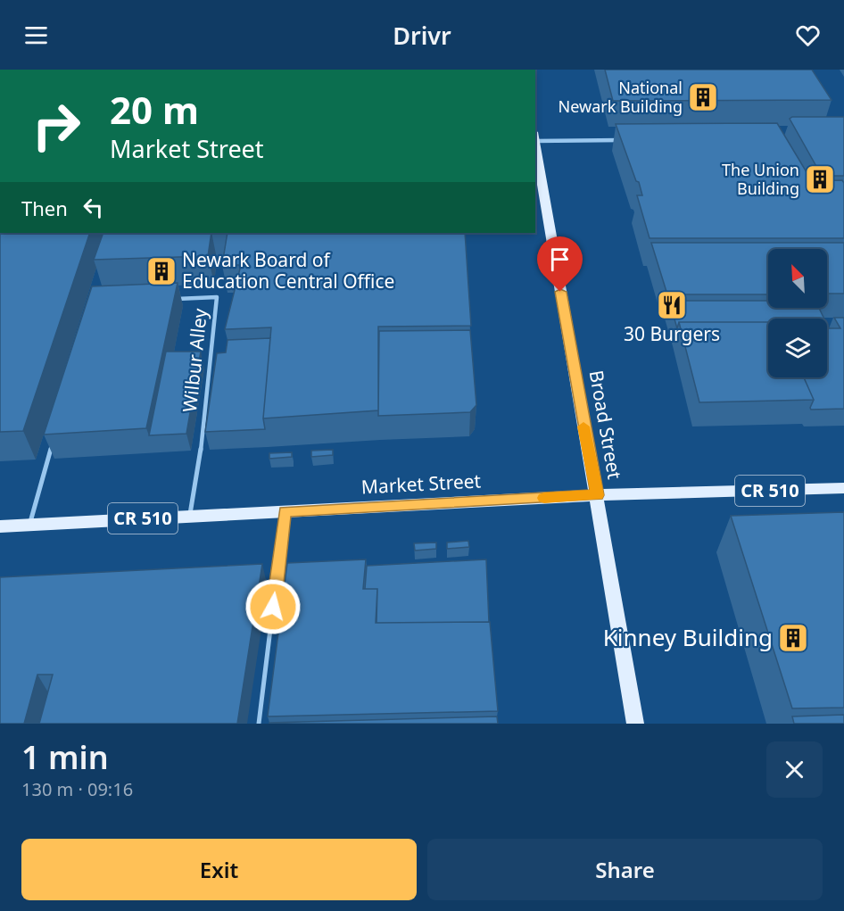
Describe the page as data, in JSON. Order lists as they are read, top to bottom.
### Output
{
  "streets": {
    "main road": ["Broad Street", "Market Street", "CR 510"],
    "lane": ["Wilbur Alley"]
  },
  "crossings": [
    ["Wilbur Alley", "Market Street"],
    ["Broad Street", "Market Street"]
  ],
  "places": {
    "building": [
      "National Newark Building",
      "The Union Building",
      "Newark Board of Education Central Office",
      "Kinney Building"
    ],
    "restaurant": ["30 Burgers"]
  },
  "north": "top left",
  "page": {
    "header": "Drivr",
    "turn": ["20 m", "Market Street"],
    "then": "Then",
    "heading": ["1 min", "130 m · 09:16"],
    "buttons": ["Exit", "Share"]
  }
}
